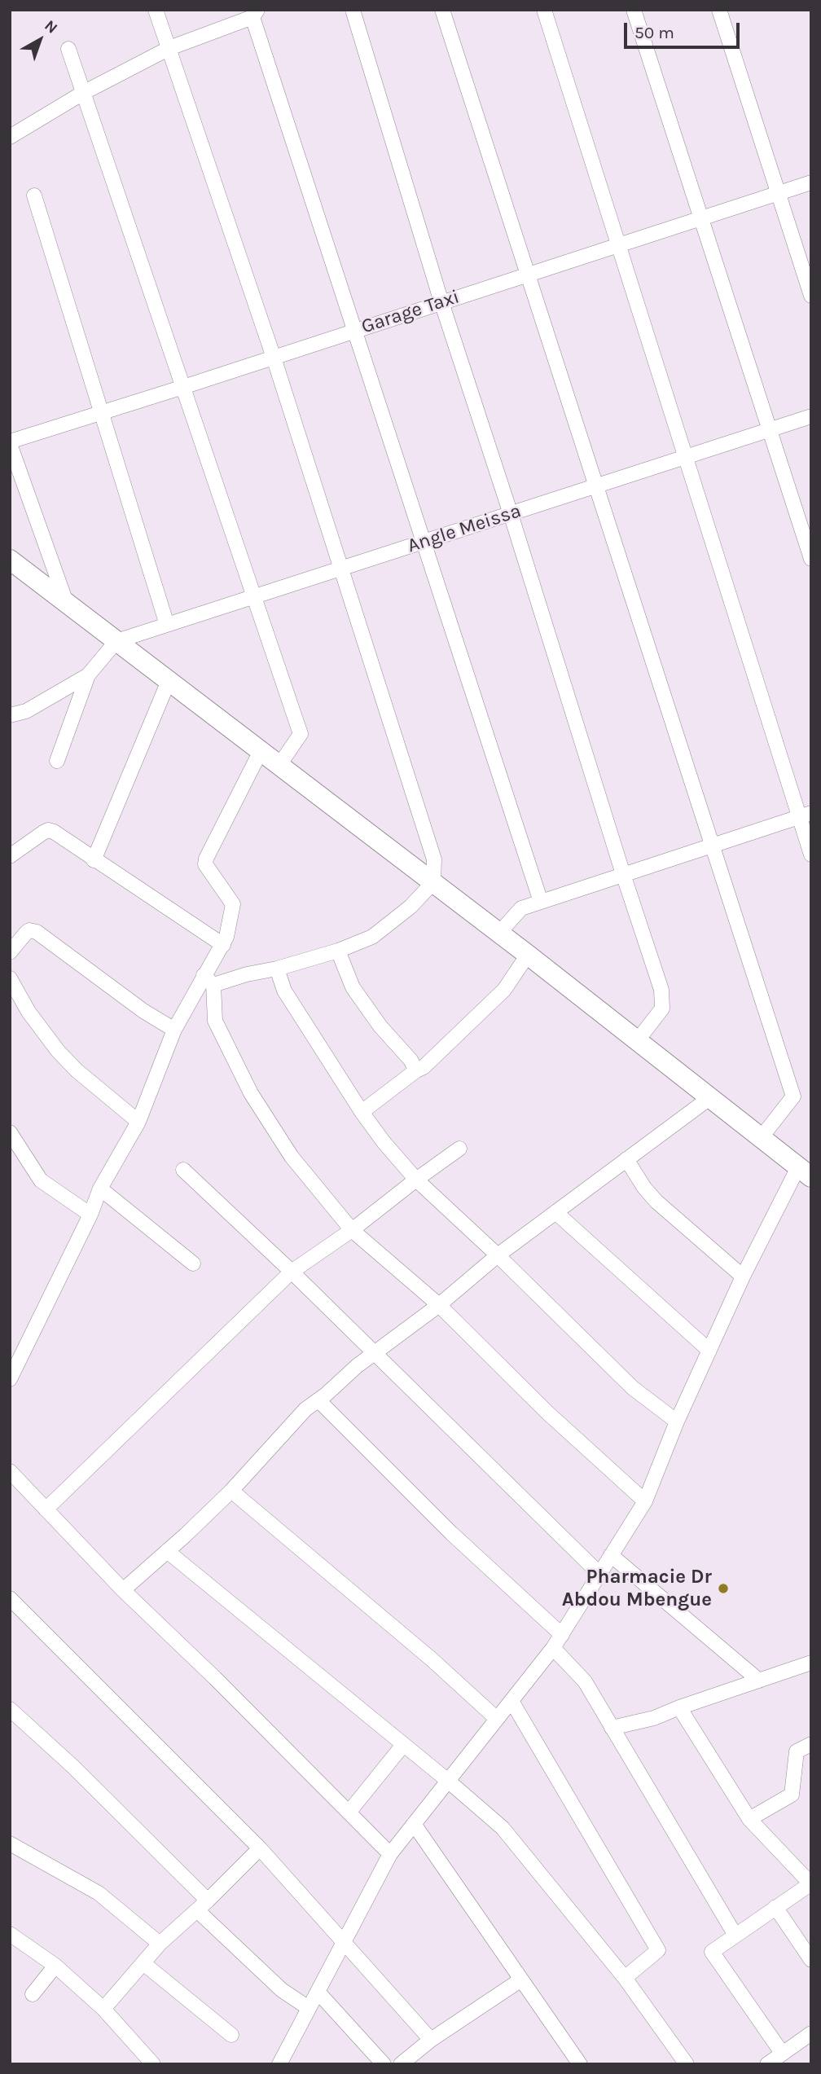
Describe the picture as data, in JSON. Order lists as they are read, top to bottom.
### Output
{
  "streets": {
    "street": ["Garage Taxi", "Angle Meissa"]
  },
  "places": ["Pharmacie Dr Abdou Mbengue"],
  "scale_bar": "50 m",
  "north": "top right"
}
